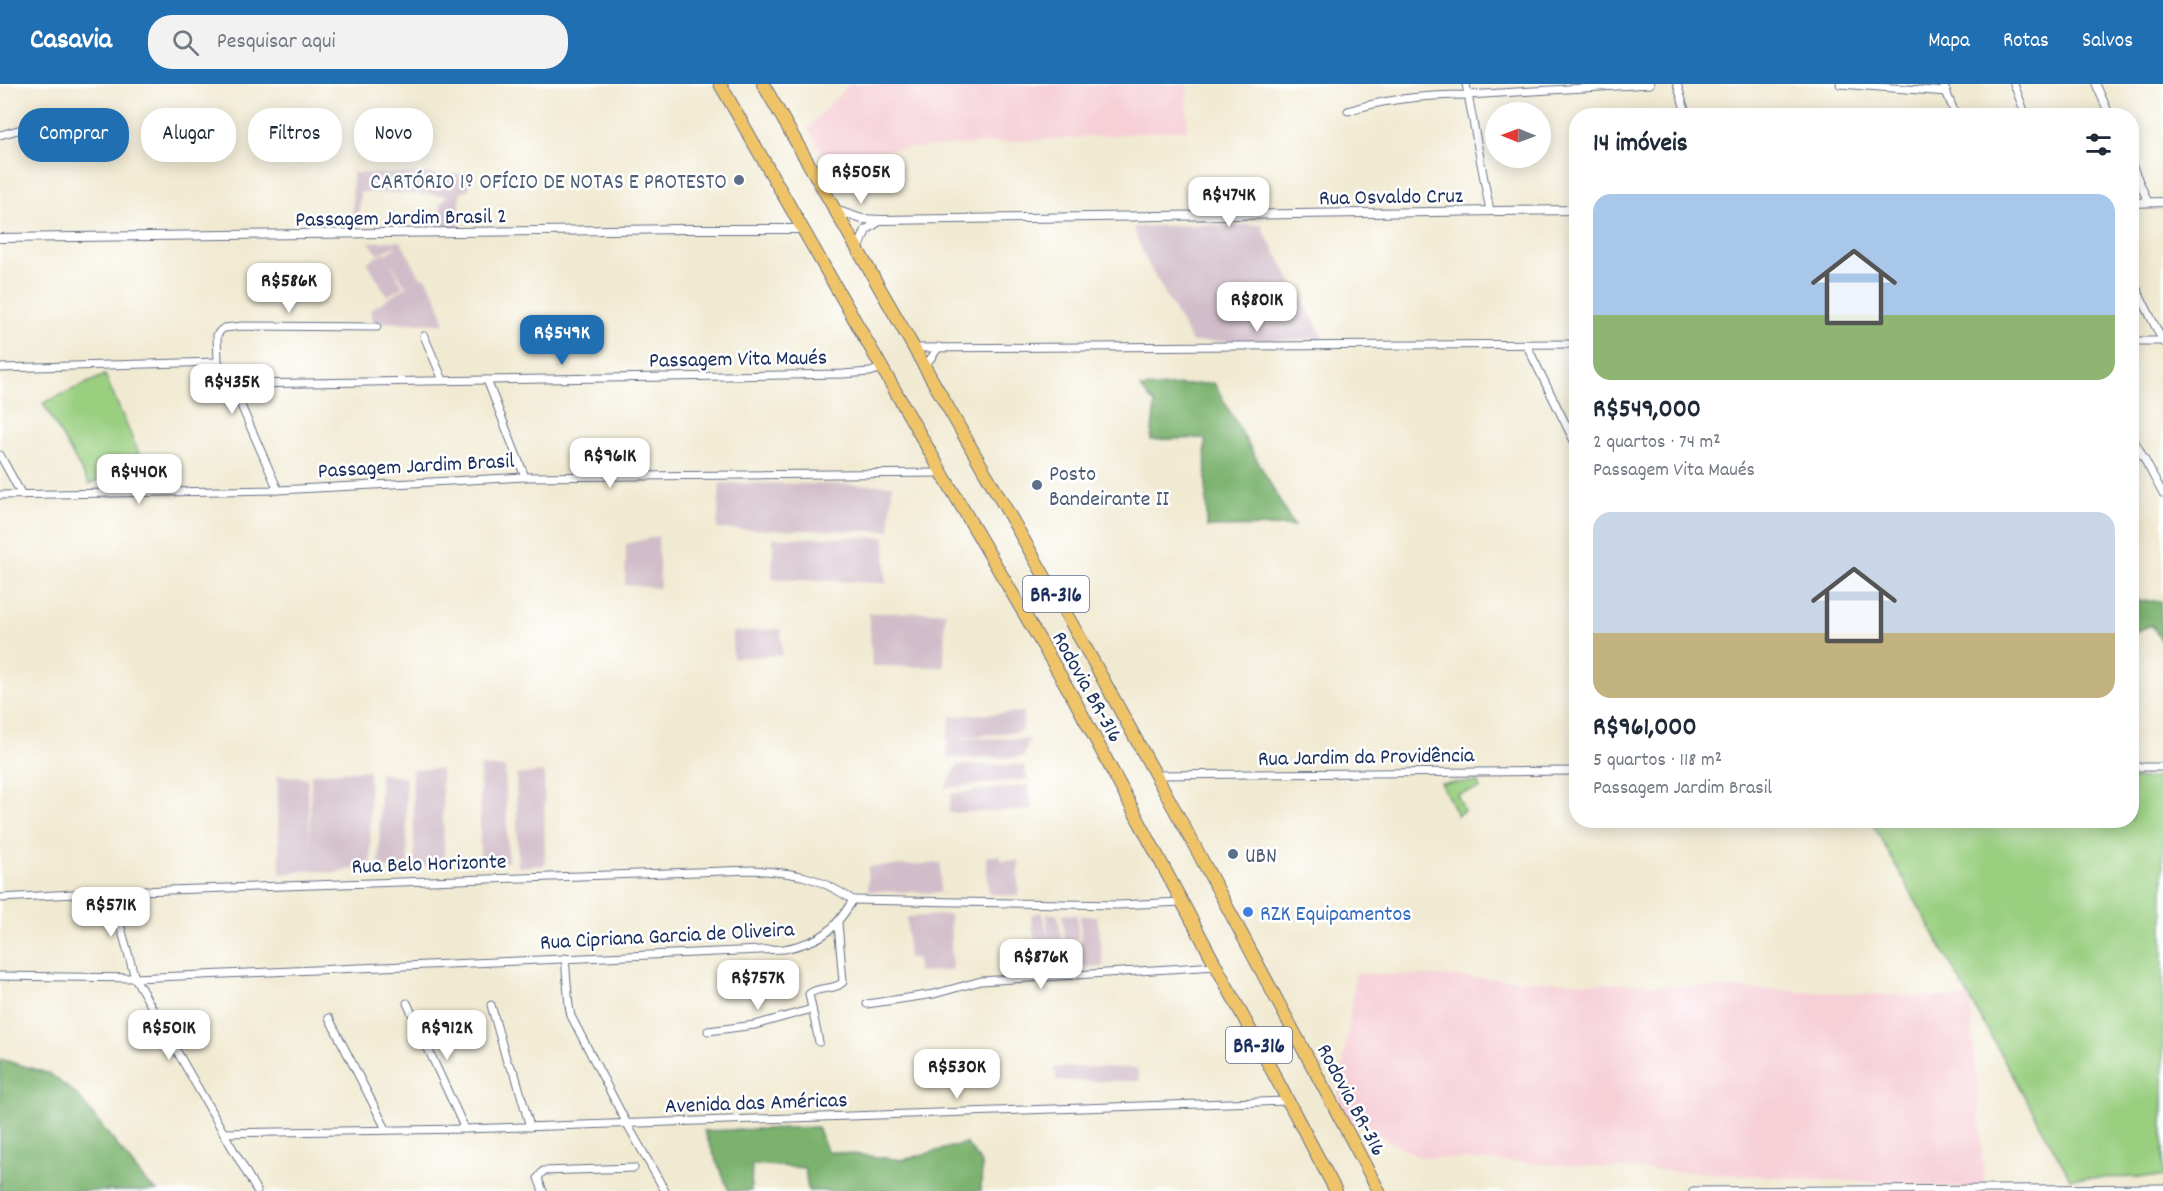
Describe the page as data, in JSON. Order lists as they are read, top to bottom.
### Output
{
  "streets": {
    "highway": ["BR-316", "Rodovia BR-316"],
    "street": [
      "Rua Osvaldo Cruz",
      "Passagem Jardim Brasil 2",
      "Passagem Vita Maués",
      "Passagem Jardim Brasil",
      "Rua Jardim da Providência",
      "Rua Belo Horizonte",
      "Rua Cipriana Garcia de Oliveira",
      "Avenida das Américas"
    ]
  },
  "crossings": [
    ["Rua Osvaldo Cruz", "Rodovia BR-316"],
    ["Passagem Jardim Brasil 2", "Rodovia BR-316"],
    ["Passagem Vita Maués", "Rodovia BR-316"],
    ["Passagem Jardim Brasil", "Rodovia BR-316"],
    ["Rodovia BR-316", "Rua Jardim da Providência"],
    ["Rodovia BR-316", "Avenida das Américas"],
    ["Rua Belo Horizonte", "Rua Cipriana Garcia de Oliveira"]
  ],
  "places": [
    "CARTÓRIO 1º OFÍCIO DE NOTAS E PROTESTO",
    "Posto Bandeirante II",
    "UBN",
    "RZK Equipamentos"
  ],
  "north": "left",
  "page": {
    "header": "Casavia",
    "search": "Pesquisar aqui",
    "nav": ["Mapa", "Rotas", "Salvos"],
    "chip": [
      "Comprar",
      "Alugar",
      "Filtros",
      "Novo"
    ],
    "heading": "14 imóveis",
    "price": [
      "R$505K",
      "R$474K",
      "R$586K",
      "R$801K",
      "R$549K",
      "R$435K",
      "R$961K",
      "R$440K",
      "R$571K",
      "R$876K",
      "R$757K",
      "R$501K",
      "R$912K",
      "R$530K"
    ],
    "list": [
      {
        "name": "R$549,000",
        "note": "2 quartos · 74 m² · Passagem Vita Maués"
      },
      {
        "name": "R$961,000",
        "note": "5 quartos · 118 m² · Passagem Jardim Brasil"
      }
    ]
  }
}
